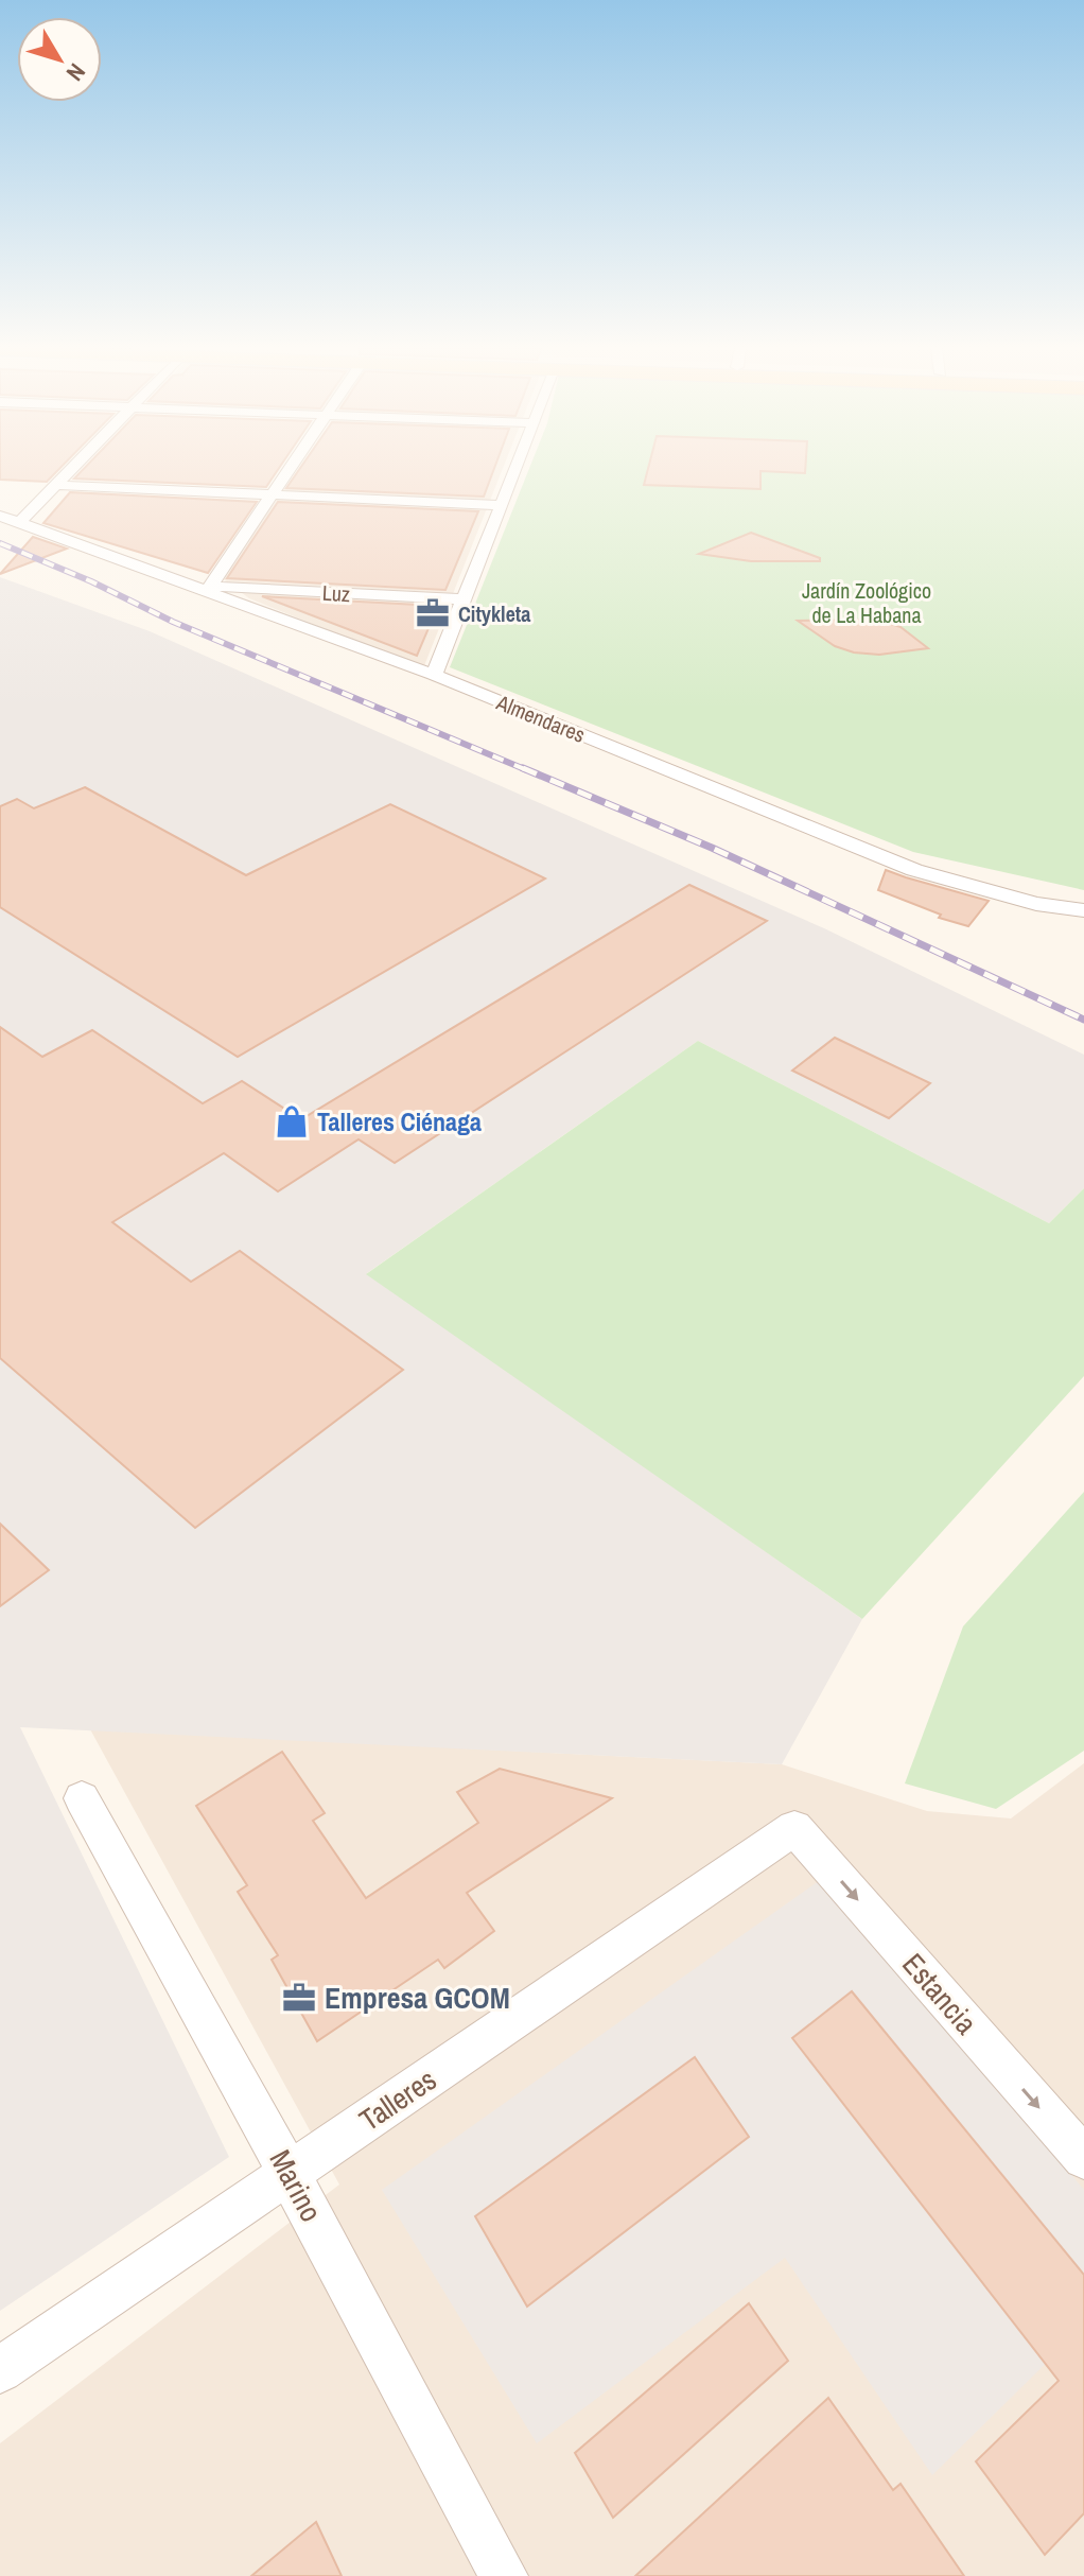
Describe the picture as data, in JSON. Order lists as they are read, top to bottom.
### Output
{
  "streets": {
    "street": [
      "Luz",
      "Almendares",
      "Estancia",
      "Talleres",
      "Marino"
    ]
  },
  "crossings": [
    ["Luz", "Almendares"],
    ["Estancia", "Talleres"],
    ["Talleres", "Marino"]
  ],
  "one_way": ["Estancia"],
  "parks": ["Jardín Zoológico de La Habana"],
  "places": {
    "office": ["Citykleta", "Empresa GCOM"],
    "shop": ["Talleres Ciénaga"]
  },
  "north": "bottom right"
}
